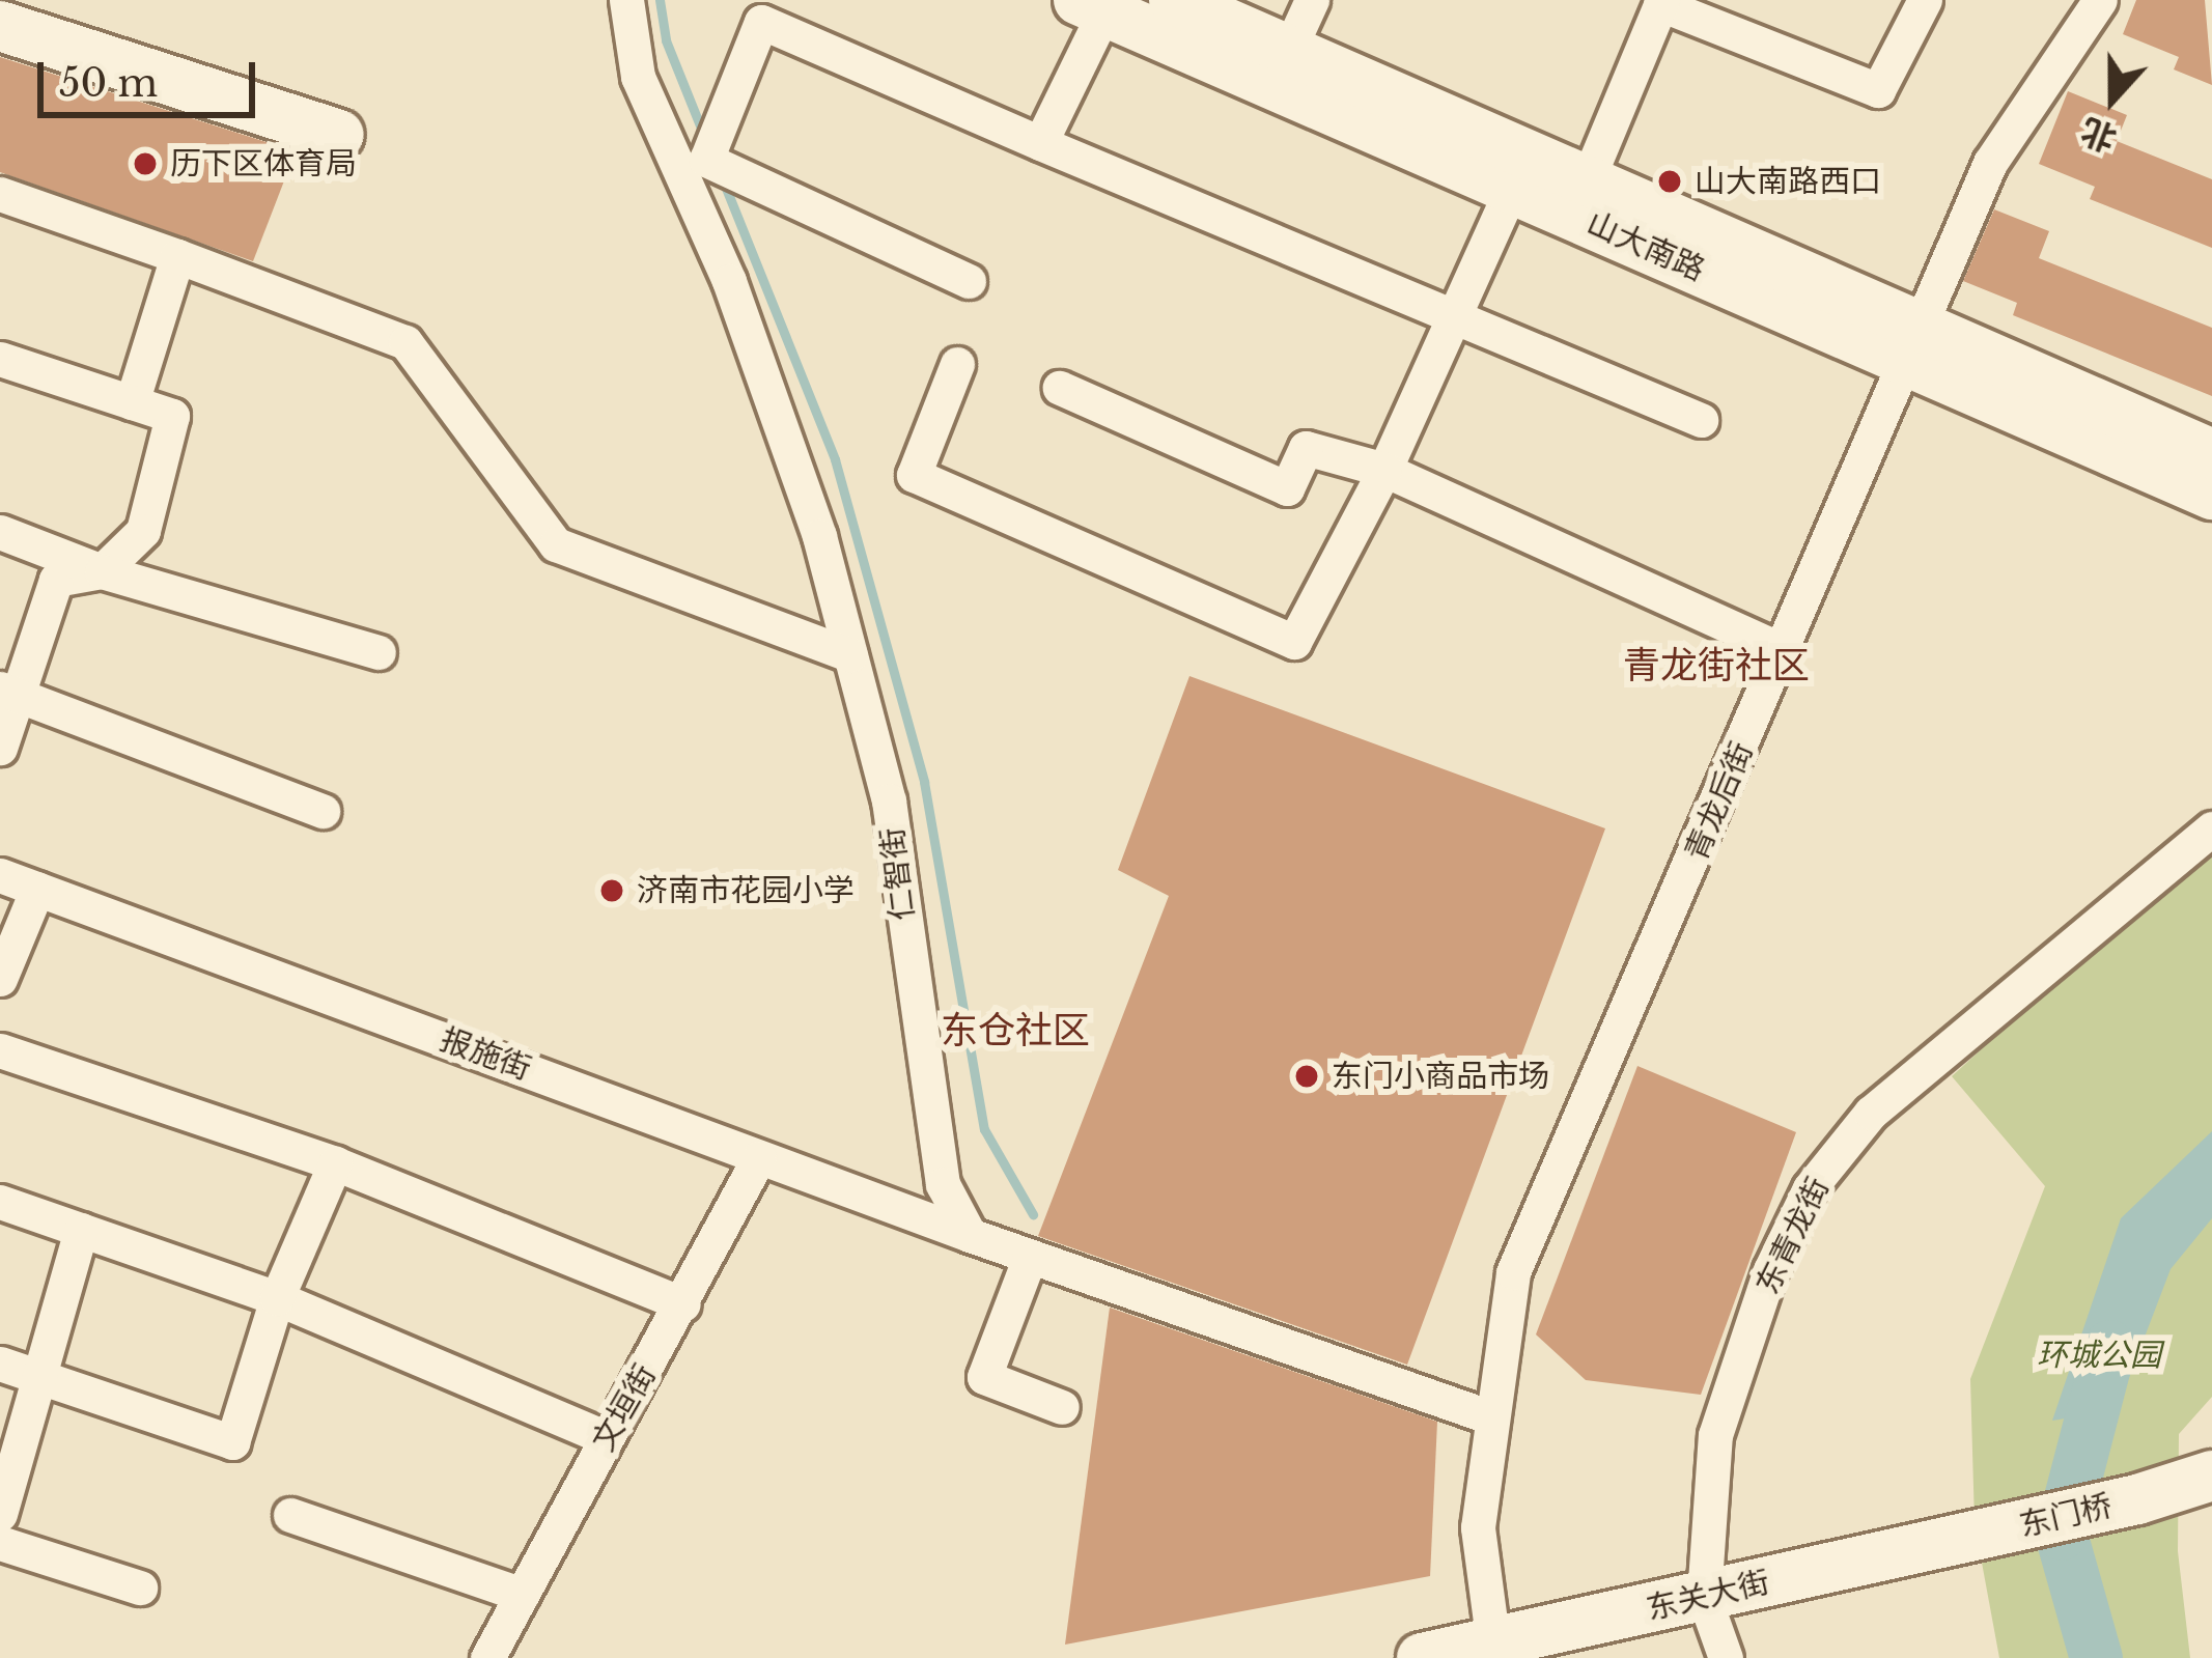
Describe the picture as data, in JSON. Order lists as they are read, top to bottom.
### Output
{
  "streets": {
    "main road": ["山大南路", "东门桥", "东关大街"],
    "street": [
      "青龙后街",
      "仁智街",
      "报施街",
      "东青龙街",
      "文垣街"
    ]
  },
  "crossings": [
    ["山大南路", "青龙后街"],
    ["青龙后街", "东关大街"],
    ["仁智街", "报施街"],
    ["报施街", "文垣街"],
    ["东青龙街", "东关大街"],
    ["东门桥", "东关大街"]
  ],
  "districts": ["青龙街社区", "东仓社区"],
  "parks": ["环城公园"],
  "places": [
    "历下区体育局",
    "山大南路西口",
    "济南市花园小学",
    "东门小商品市场"
  ],
  "scale_bar": "50 m",
  "north": "bottom"
}
